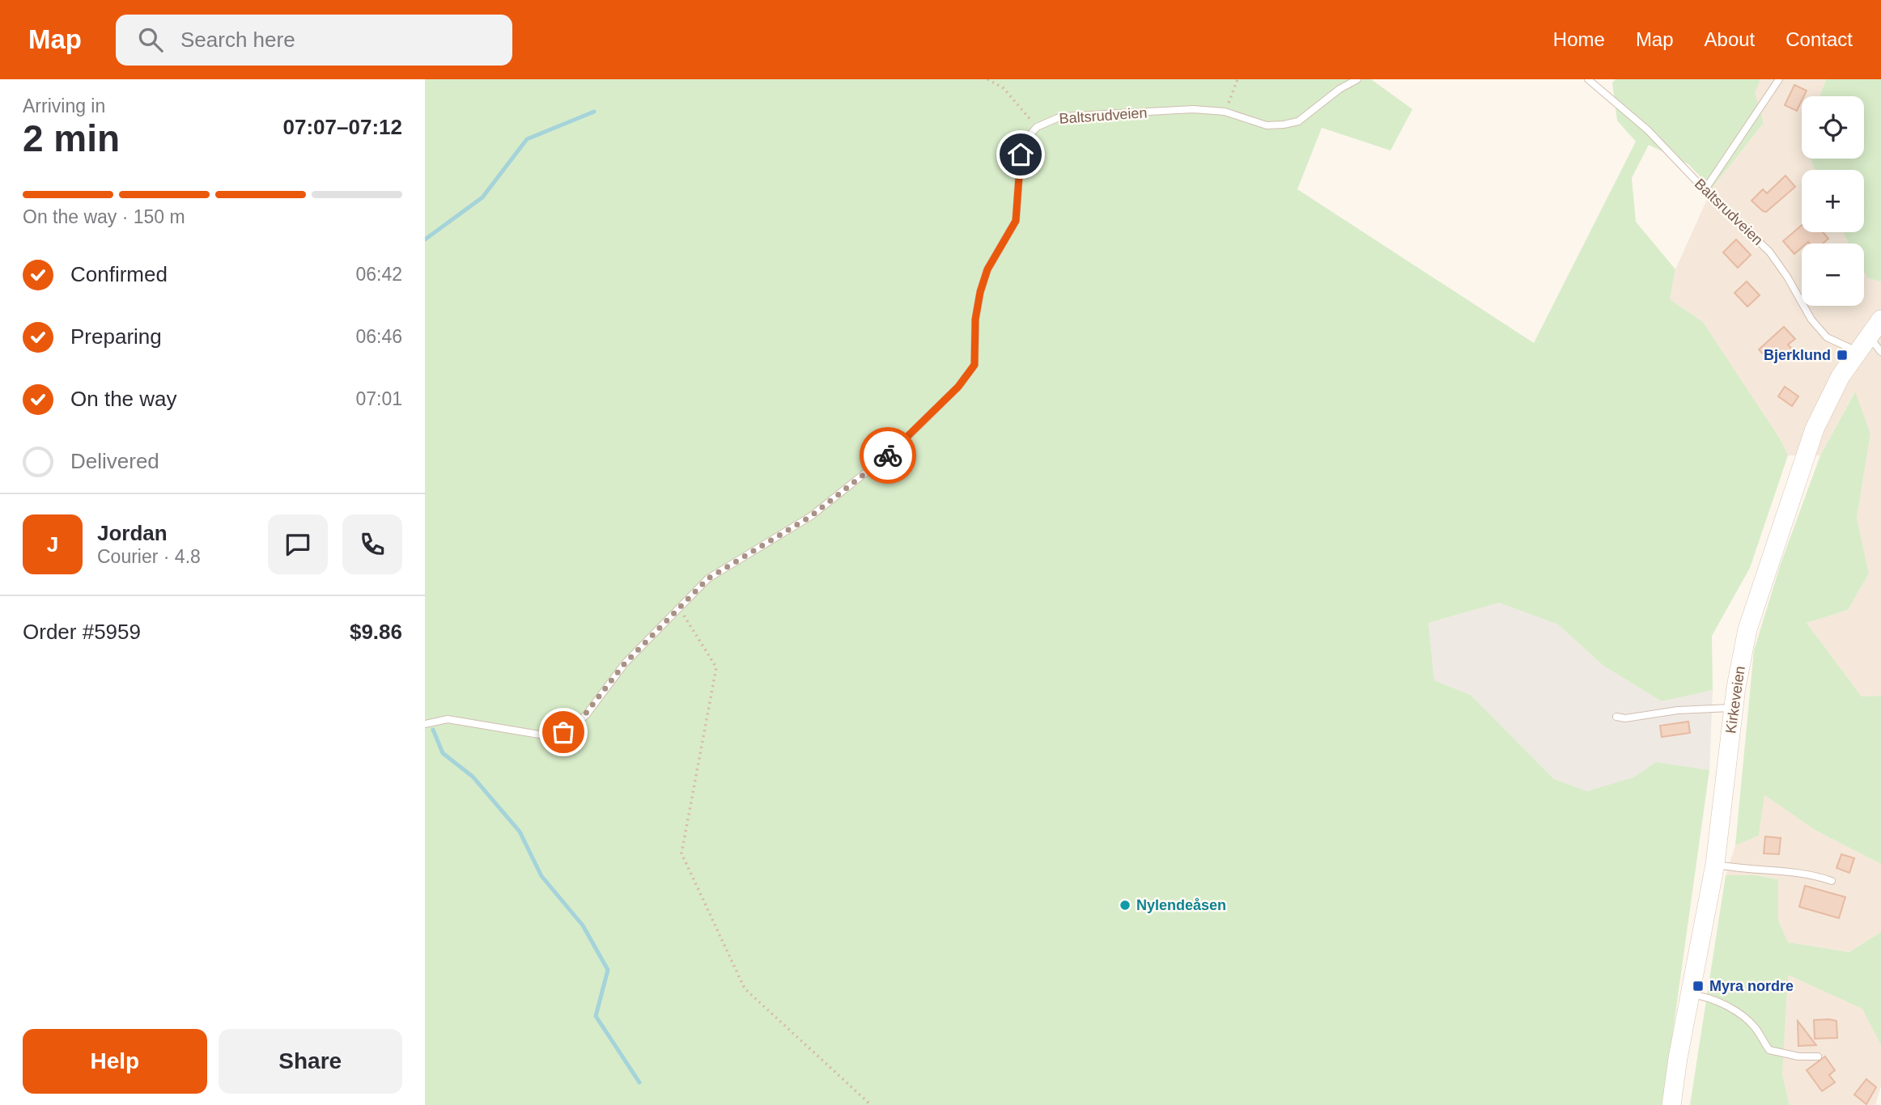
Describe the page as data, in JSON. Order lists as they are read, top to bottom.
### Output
{
  "streets": {
    "main road": ["Kirkeveien"],
    "lane": ["Baltsrudveien"]
  },
  "crossings": [
    ["Baltsrudveien", "Kirkeveien"]
  ],
  "places": {
    "transit": ["Bjerklund", "Myra nordre"],
    "other": ["Nylendeåsen"]
  },
  "page": {
    "header": "Map",
    "search": "Search here",
    "nav": [
      "Home",
      "Map",
      "About",
      "Contact"
    ],
    "heading": ["2 min", "Arriving in", "07:07–07:12"],
    "panel": [
      "Jordan",
      "Courier · 4.8",
      "Order #5959",
      "$9.86"
    ],
    "map_buttons": ["+", "−"],
    "bar": "On the way · 150 m",
    "list": [
      ["Confirmed", "06:42"],
      ["Preparing", "06:46"],
      ["On the way", "07:01"],
      "Delivered"
    ],
    "round": "J",
    "buttons": ["Help", "Share"]
  }
}
